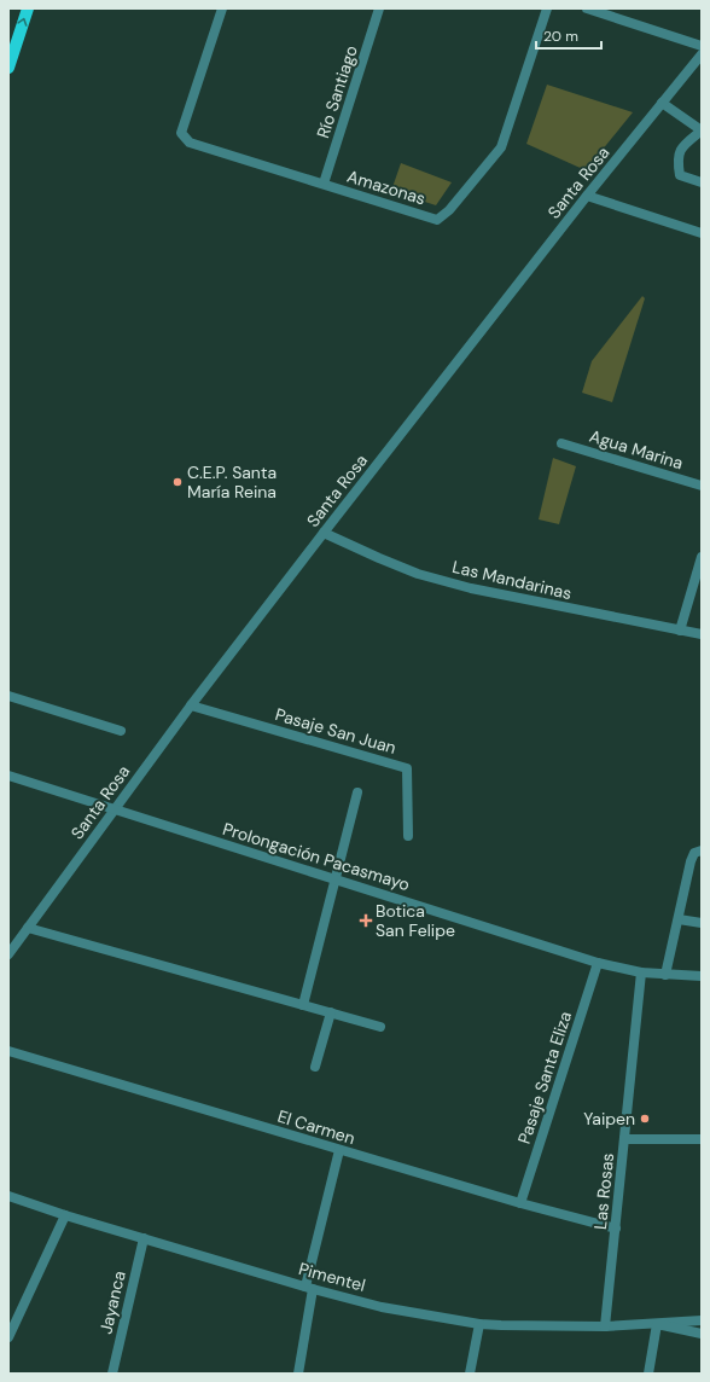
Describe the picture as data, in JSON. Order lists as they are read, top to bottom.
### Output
{
  "streets": {
    "street": [
      "Río Santiago",
      "Santa Rosa",
      "Amazonas",
      "Agua Marina",
      "Las Mandarinas",
      "Pasaje San Juan",
      "Prolongación Pacasmayo",
      "Pasaje Santa Eliza",
      "El Carmen",
      "Las Rosas",
      "Pimentel",
      "Jayanca"
    ]
  },
  "crossings": [
    ["Río Santiago", "Amazonas"],
    ["Santa Rosa", "Las Mandarinas"],
    ["Santa Rosa", "Pasaje San Juan"],
    ["Santa Rosa", "Prolongación Pacasmayo"],
    ["Prolongación Pacasmayo", "Pasaje Santa Eliza"],
    ["Prolongación Pacasmayo", "Las Rosas"],
    ["Pasaje Santa Eliza", "El Carmen"],
    ["El Carmen", "Las Rosas"],
    ["Las Rosas", "Pimentel"],
    ["Pimentel", "Jayanca"]
  ],
  "places": {
    "other": ["C.E.P. Santa María Reina", "Yaipen"],
    "health": ["Botica San Felipe"]
  },
  "scale_bar": "20 m"
}
